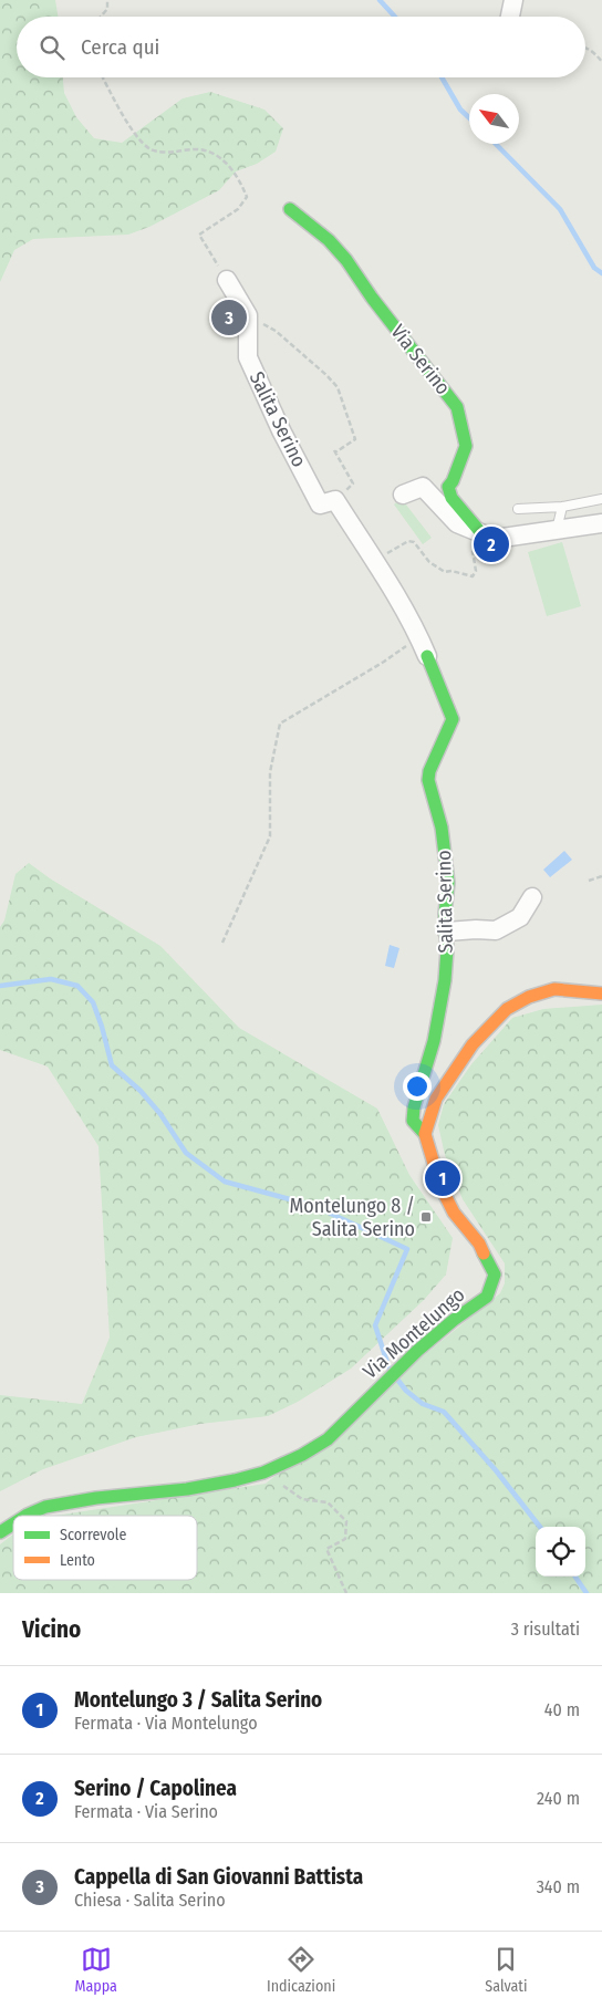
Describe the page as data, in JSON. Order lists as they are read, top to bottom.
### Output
{
  "streets": {
    "street": ["Via Serino", "Salita Serino", "Via Montelungo"]
  },
  "crossings": [
    ["Salita Serino", "Via Montelungo"]
  ],
  "places": {
    "transit": ["Montelungo 8 / Salita Serino"]
  },
  "legend": ["Scorrevole", "Lento"],
  "north": "top left",
  "page": {
    "search": "Cerca qui",
    "pins": ["3", "2", "1"],
    "heading": ["Vicino", "3 risultati"],
    "list": [
      {
        "mark": "1",
        "name": "Montelungo 3 / Salita Serino",
        "note": "Fermata · Via Montelungo",
        "value": "40 m"
      },
      {
        "mark": "2",
        "name": "Serino / Capolinea",
        "note": "Fermata · Via Serino",
        "value": "240 m"
      },
      {
        "mark": "3",
        "name": "Cappella di San Giovanni Battista",
        "note": "Chiesa · Salita Serino",
        "value": "340 m"
      }
    ],
    "nav": ["Mappa", "Indicazioni", "Salvati"]
  }
}
